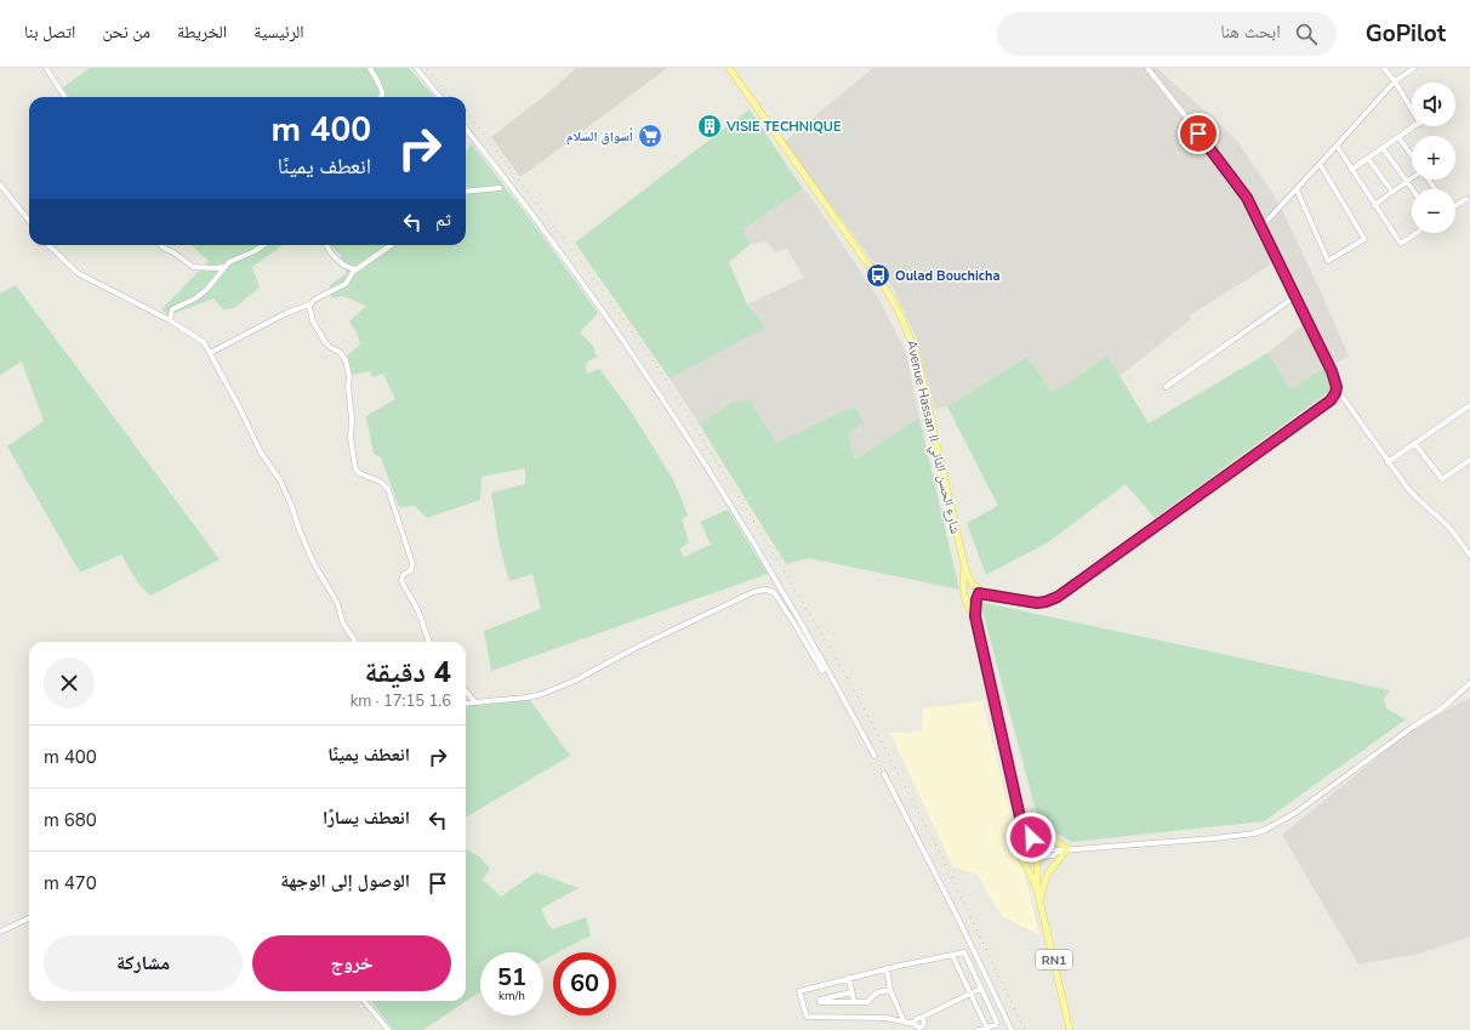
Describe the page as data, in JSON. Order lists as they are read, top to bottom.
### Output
{
  "streets": {
    "main road": ["Avenue Hassan II شارع الحسن الثاني", "RN1"]
  },
  "places": {
    "building": ["VISIE TECHNIQUE"],
    "supermarket": ["أسواق السلام"],
    "bus stop": ["Oulad Bouchicha"]
  },
  "page": {
    "header": "GoPilot",
    "search": "ابحث هنا",
    "nav": [
      "الرئيسية",
      "الخريطة",
      "من نحن",
      "اتصل بنا"
    ],
    "map_buttons": ["+", "−"],
    "turn": ["400 m", "انعطف يمينًا"],
    "then": "ثم",
    "heading": ["4 دقيقة", "1.6 km · 17:15"],
    "list": [
      {
        "name": "انعطف يمينًا",
        "value": "400 m"
      },
      {
        "name": "انعطف يسارًا",
        "value": "680 m"
      },
      {
        "name": "الوصول إلى الوجهة",
        "value": "470 m"
      }
    ],
    "buttons": ["خروج", "مشاركة"],
    "speed": "51 km/h",
    "limit": "60"
  }
}
